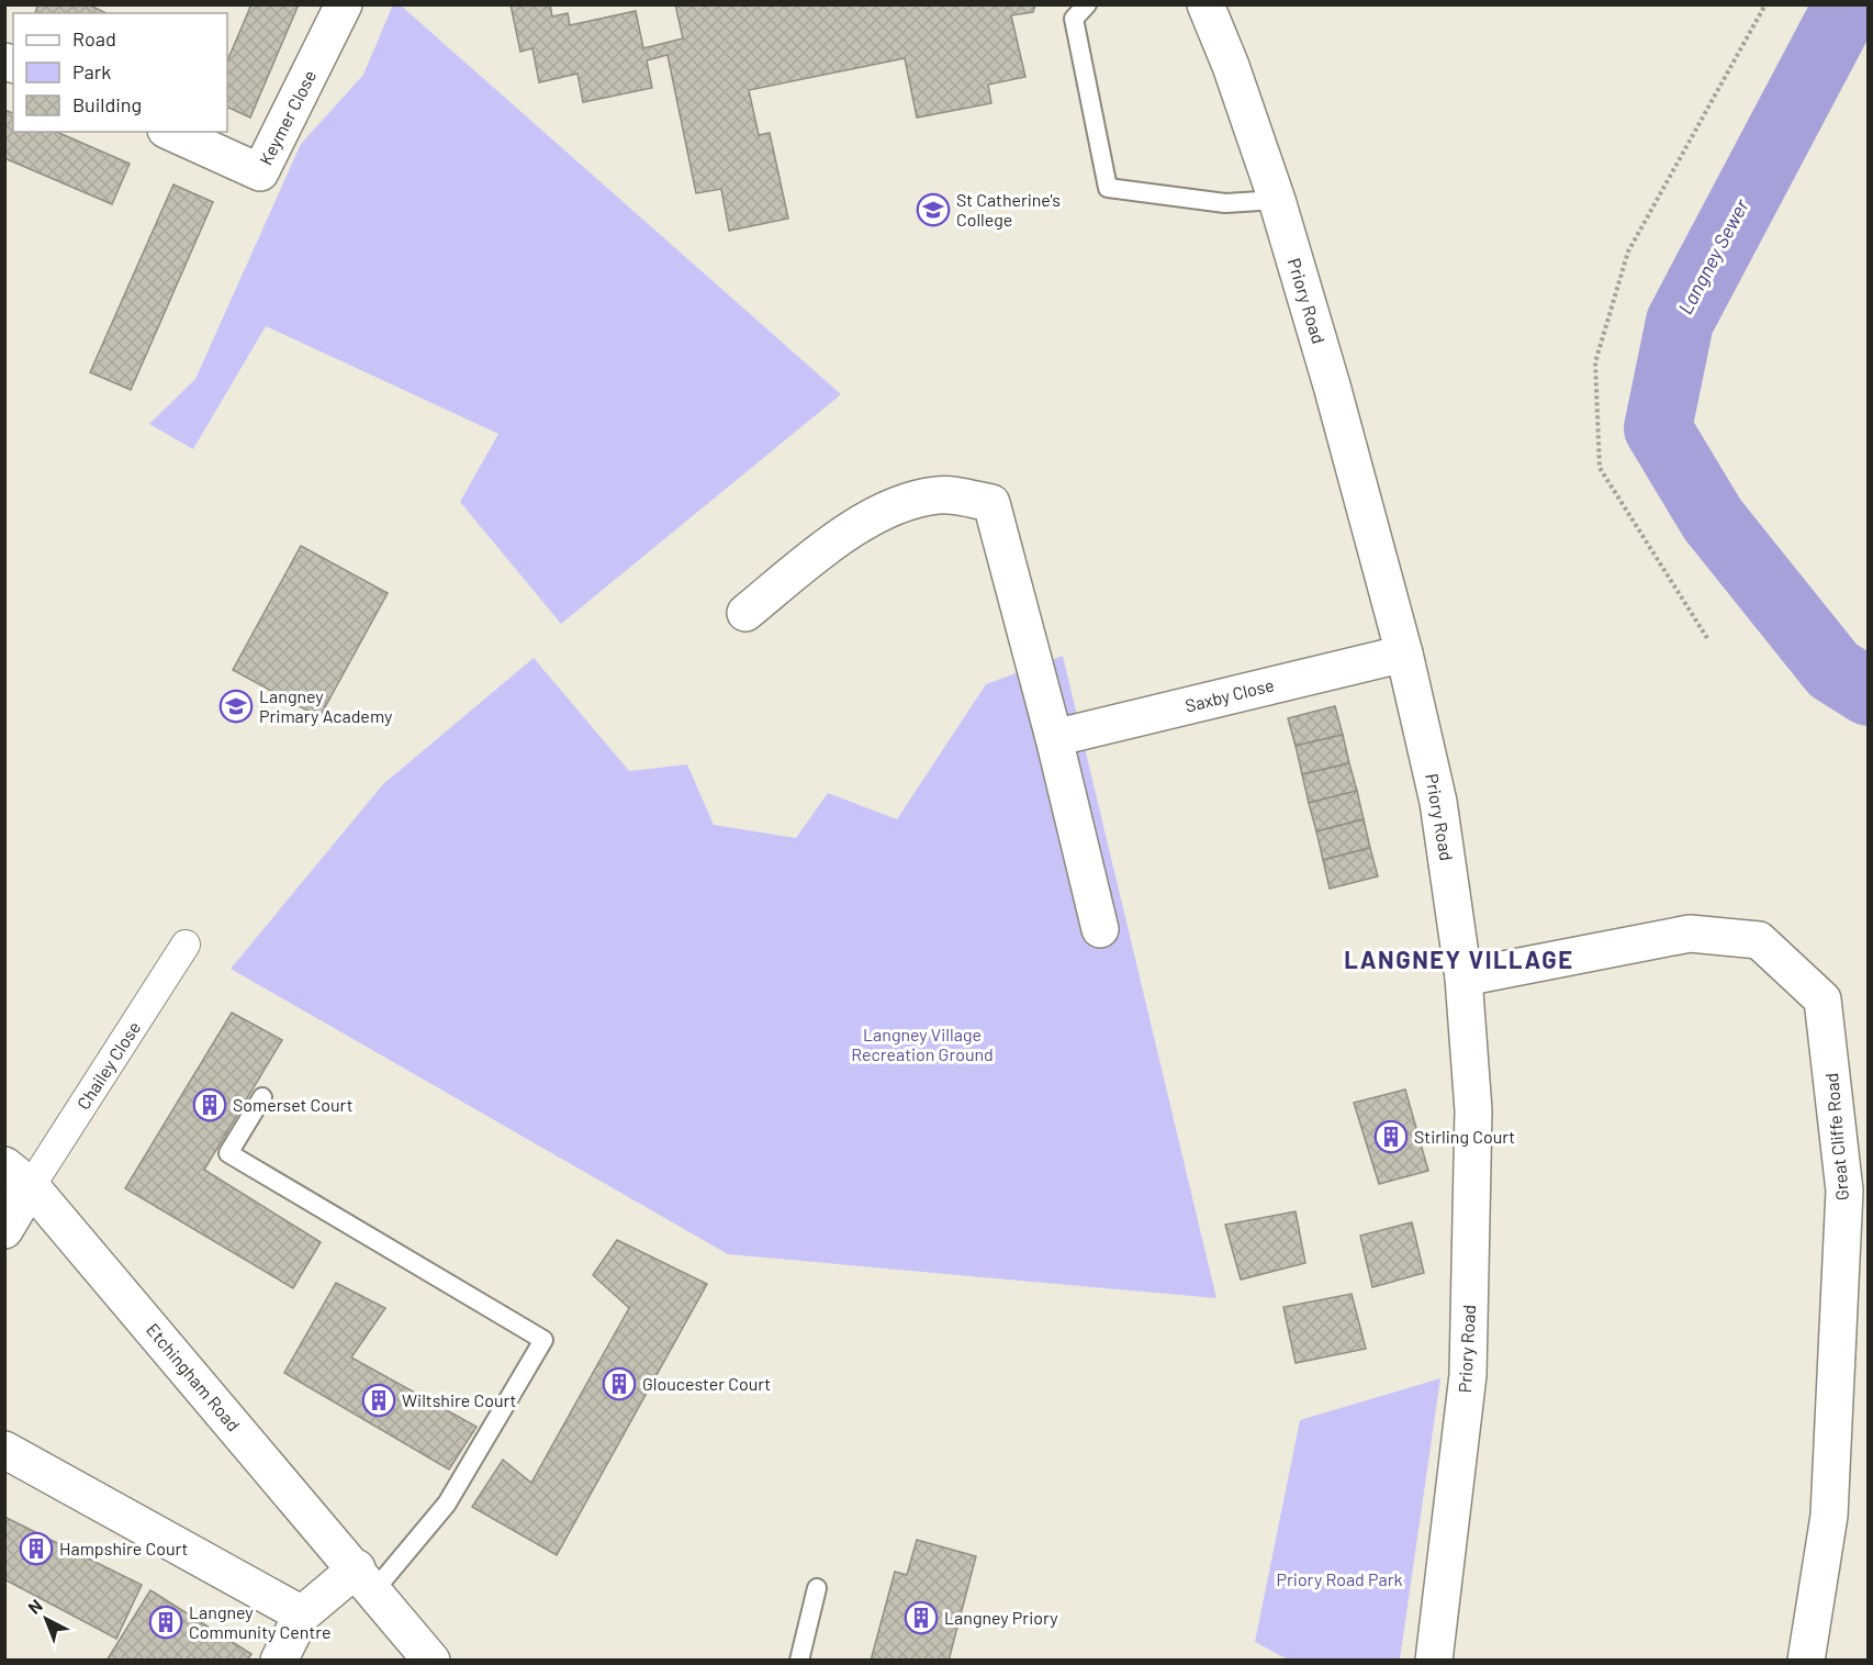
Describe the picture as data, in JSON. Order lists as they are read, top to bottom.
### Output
{
  "streets": {
    "street": [
      "Keymer Close",
      "Priory Road",
      "Saxby Close",
      "Chailey Close",
      "Great Cliffe Road",
      "Etchingham Road"
    ]
  },
  "crossings": [
    ["Priory Road", "Saxby Close"],
    ["Priory Road", "Great Cliffe Road"],
    ["Chailey Close", "Etchingham Road"]
  ],
  "districts": ["LANGNEY VILLAGE"],
  "water": ["Langney Sewer"],
  "parks": ["Langney Village Recreation Ground", "Priory Road Park"],
  "places": {
    "school or university": ["St Catherine's College", "Langney Primary Academy"],
    "building": [
      "Somerset Court",
      "Stirling Court",
      "Gloucester Court",
      "Wiltshire Court",
      "Hampshire Court",
      "Langney Priory",
      "Langney Community Centre"
    ]
  },
  "legend": ["Road", "Park", "Building"],
  "north": "top left"
}
